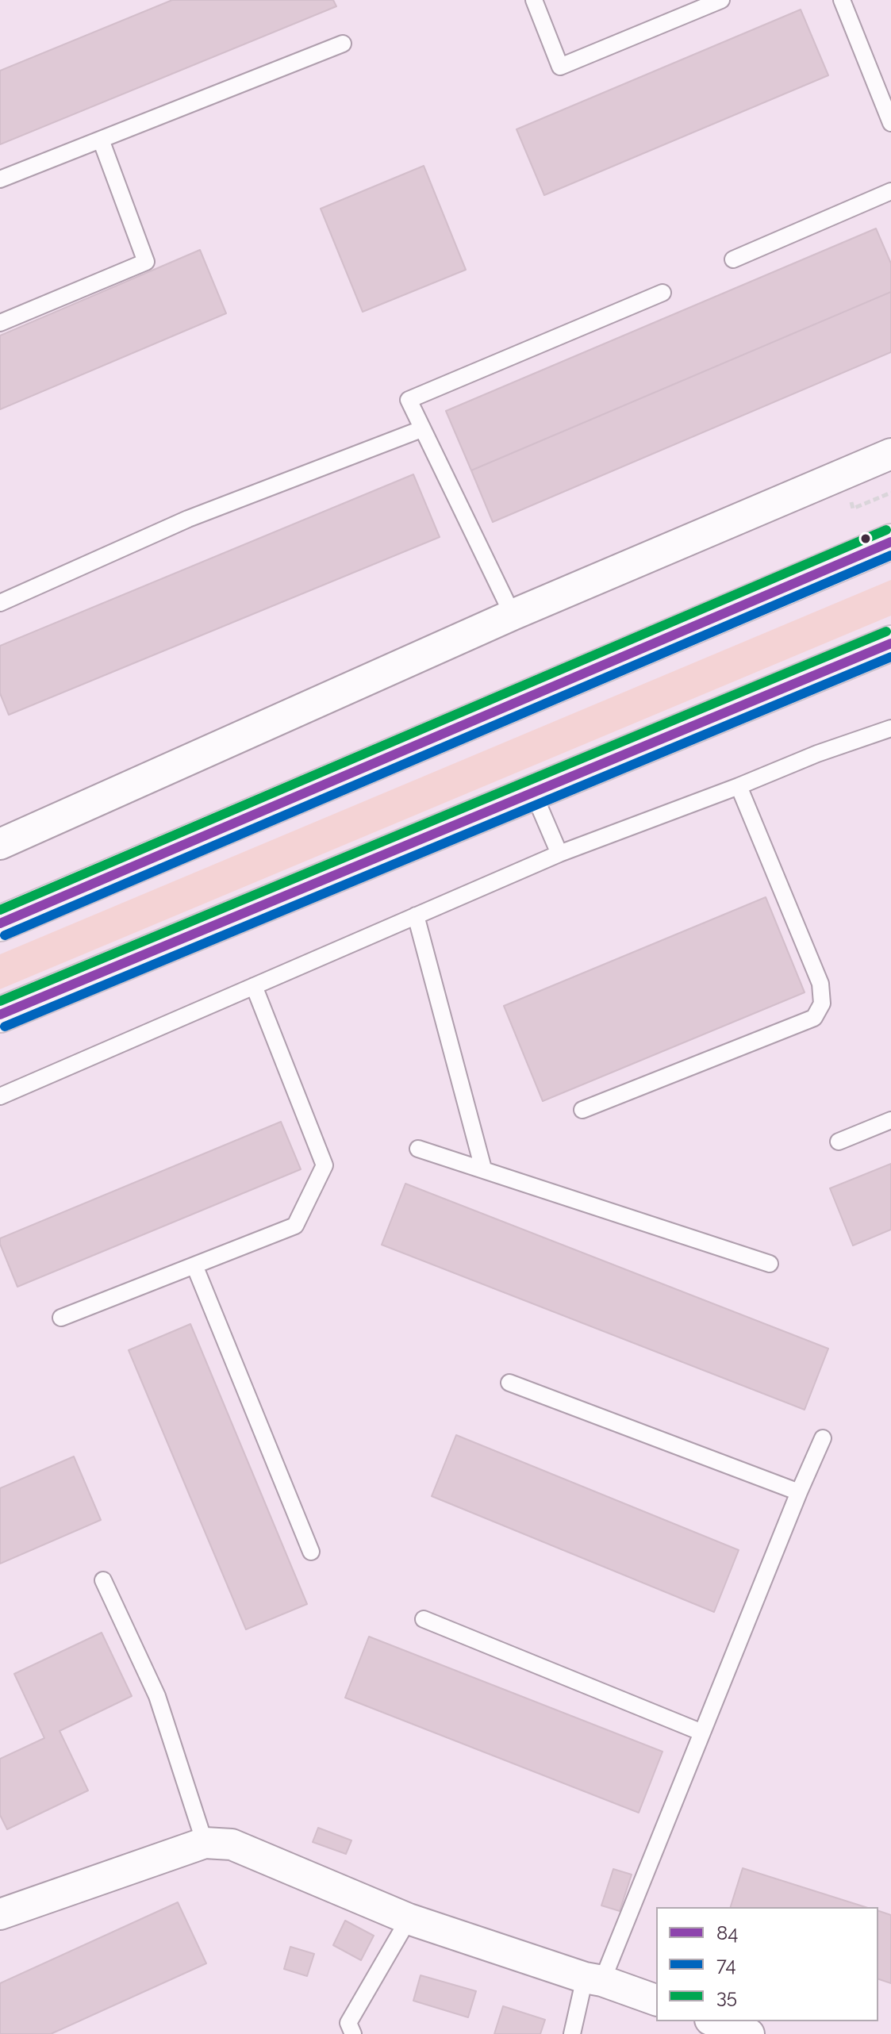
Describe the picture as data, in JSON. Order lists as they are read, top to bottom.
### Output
{
  "lines": ["transit line 35", "transit line 84", "transit line 74"],
  "legend": ["84", "74", "35"]
}
